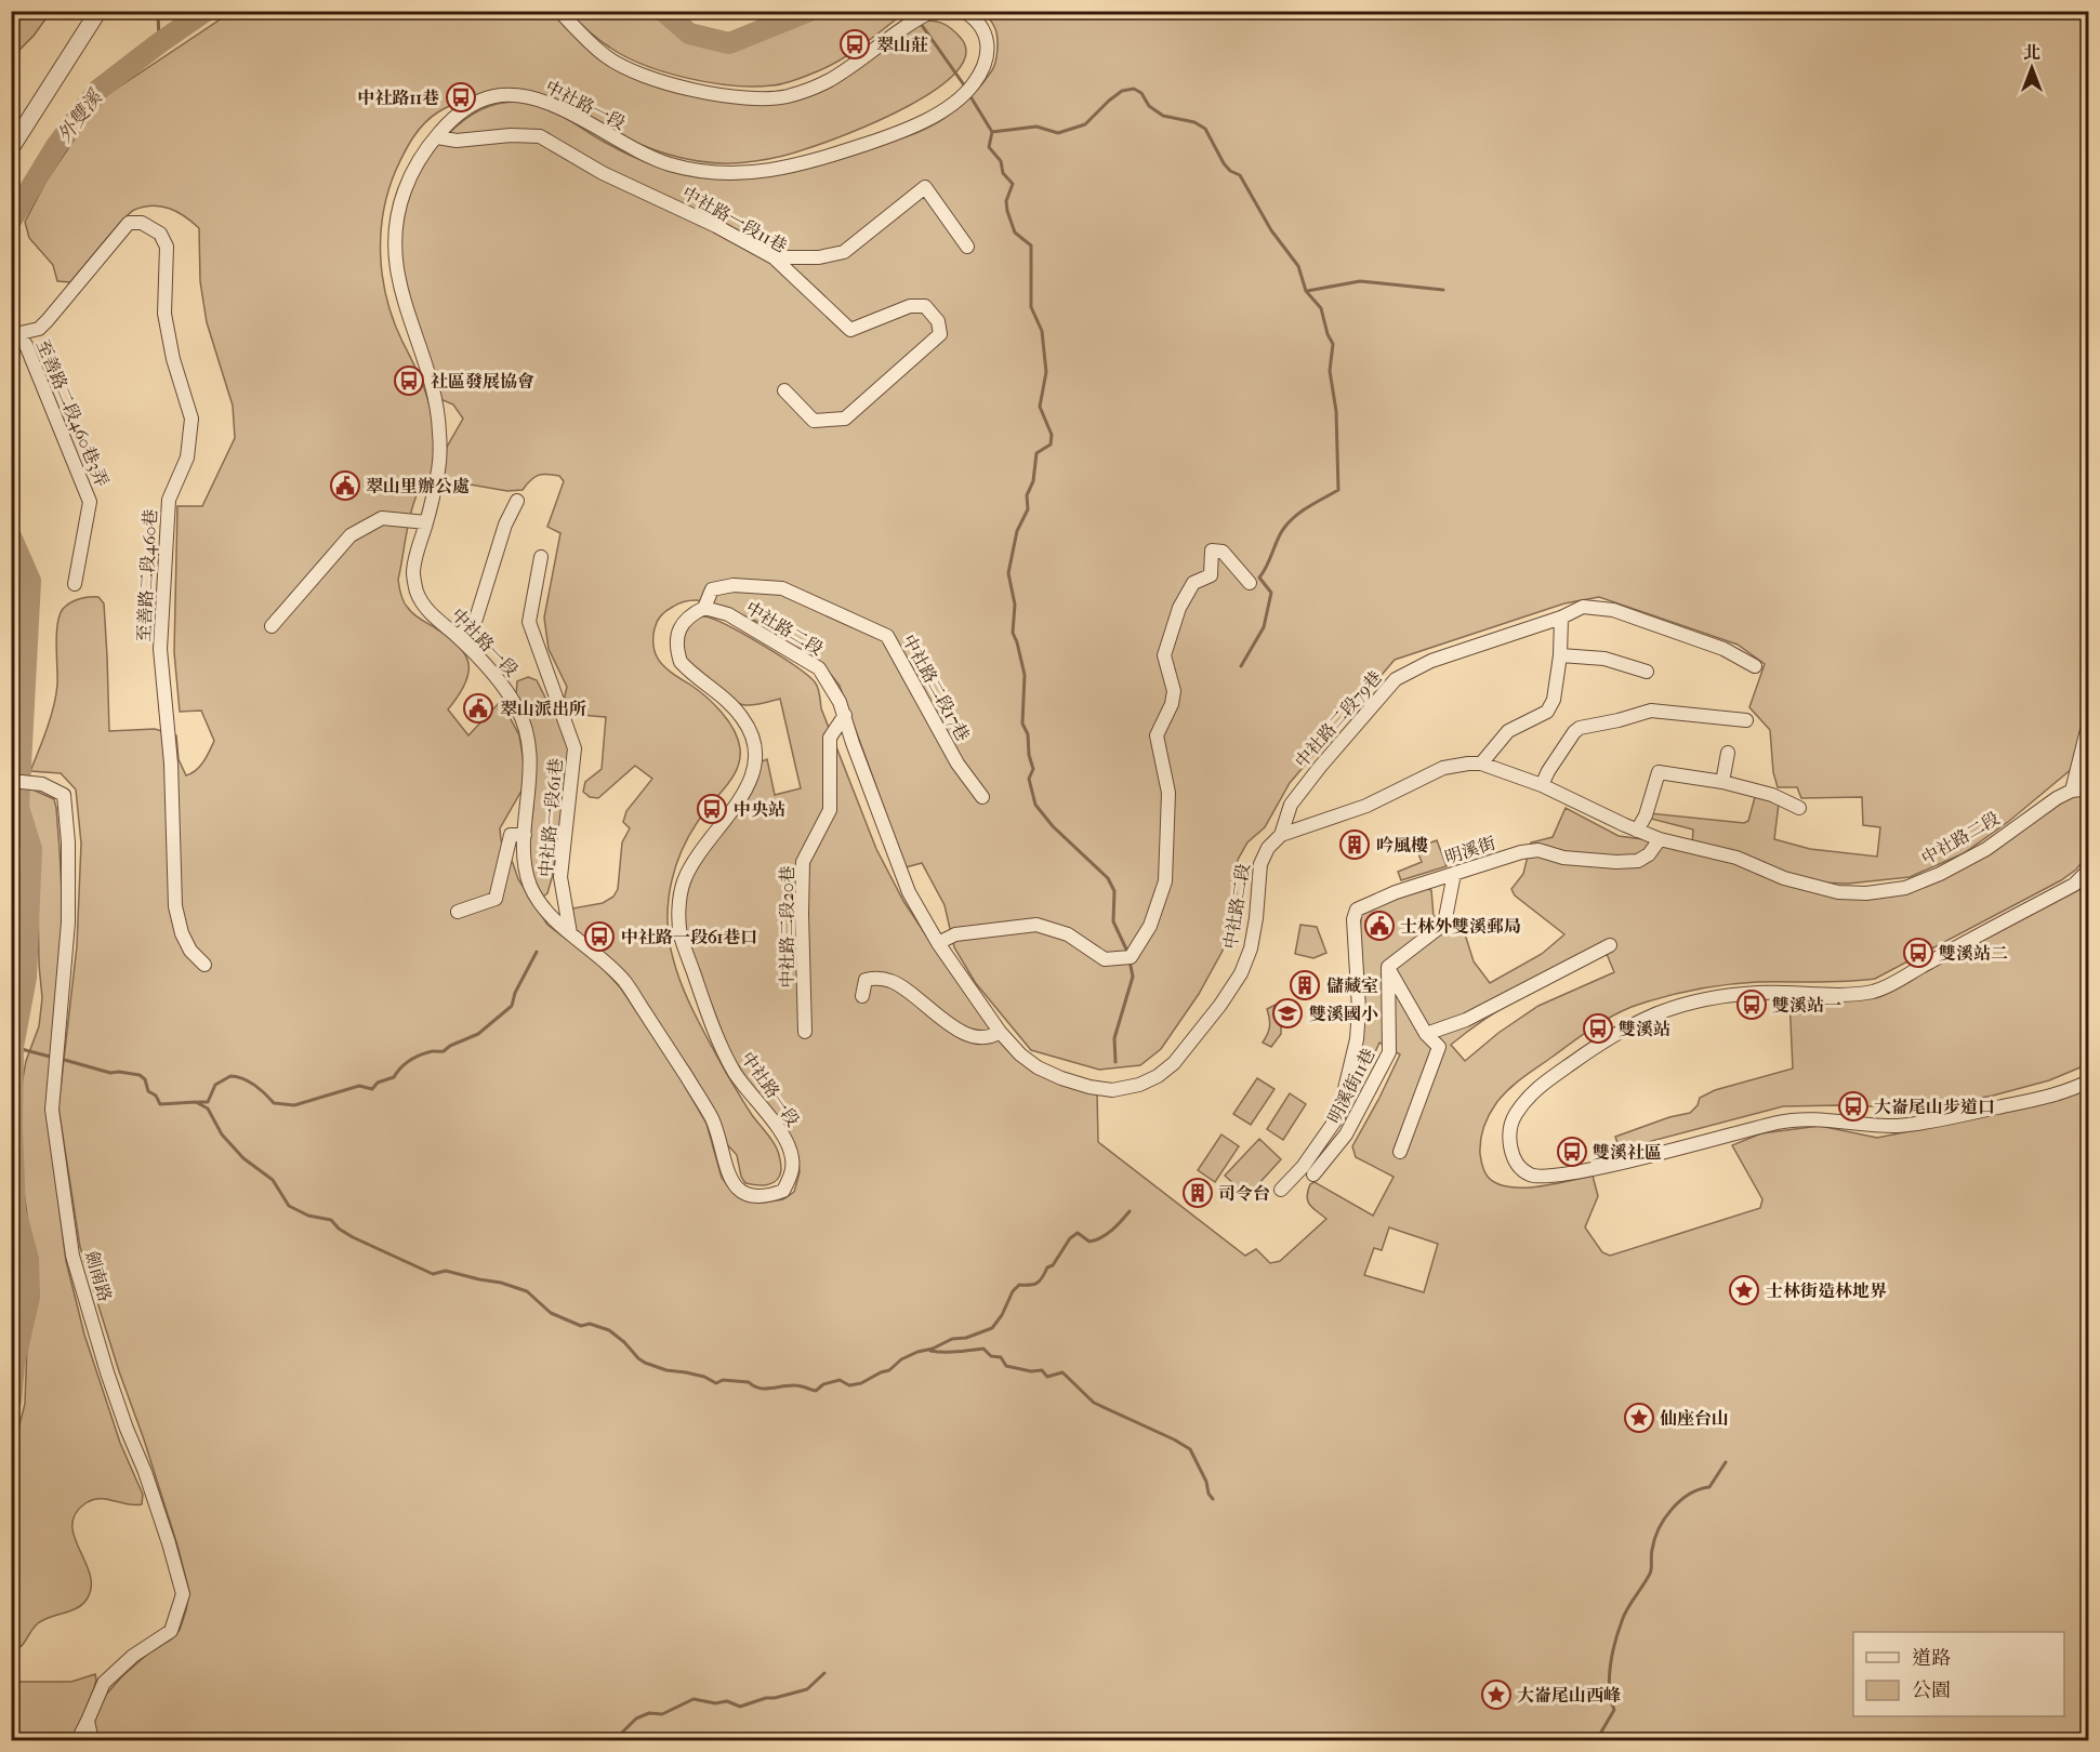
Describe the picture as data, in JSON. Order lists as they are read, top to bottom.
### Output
{
  "streets": {
    "street": [
      "中社路一段",
      "中社路一段11巷",
      "至善路二段460巷3弄",
      "至善路二段460巷",
      "中社路二段",
      "中社路二段17巷",
      "中社路二段79巷",
      "中社路一段61巷",
      "明溪街",
      "中社路二段20巷",
      "明溪街11巷",
      "劍南路"
    ]
  },
  "crossings": [
    ["中社路一段", "中社路一段11巷"],
    ["中社路一段", "中社路二段"],
    ["中社路一段", "中社路二段17巷"],
    ["中社路一段", "中社路一段61巷"],
    ["至善路二段460巷3弄", "至善路二段460巷"],
    ["中社路二段", "中社路二段17巷"],
    ["中社路二段", "中社路二段79巷"],
    ["中社路二段", "明溪街"],
    ["中社路二段", "中社路二段20巷"]
  ],
  "water": ["外雙溪"],
  "places": {
    "bus stop": [
      "翠山莊",
      "中社路11巷",
      "社區發展協會",
      "中央站",
      "中社路一段61巷口",
      "雙溪站二",
      "雙溪站一",
      "雙溪站",
      "大崙尾山步道口",
      "雙溪社區"
    ],
    "public building": ["翠山里辦公處", "翠山派出所", "士林外雙溪郵局"],
    "building": ["吟風樓", "儲藏室", "司令台"],
    "school or university": ["雙溪國小"],
    "place": ["士林街造林地界", "仙座台山", "大崙尾山西峰"]
  },
  "legend": ["道路", "公園"],
  "north": "top"
}
